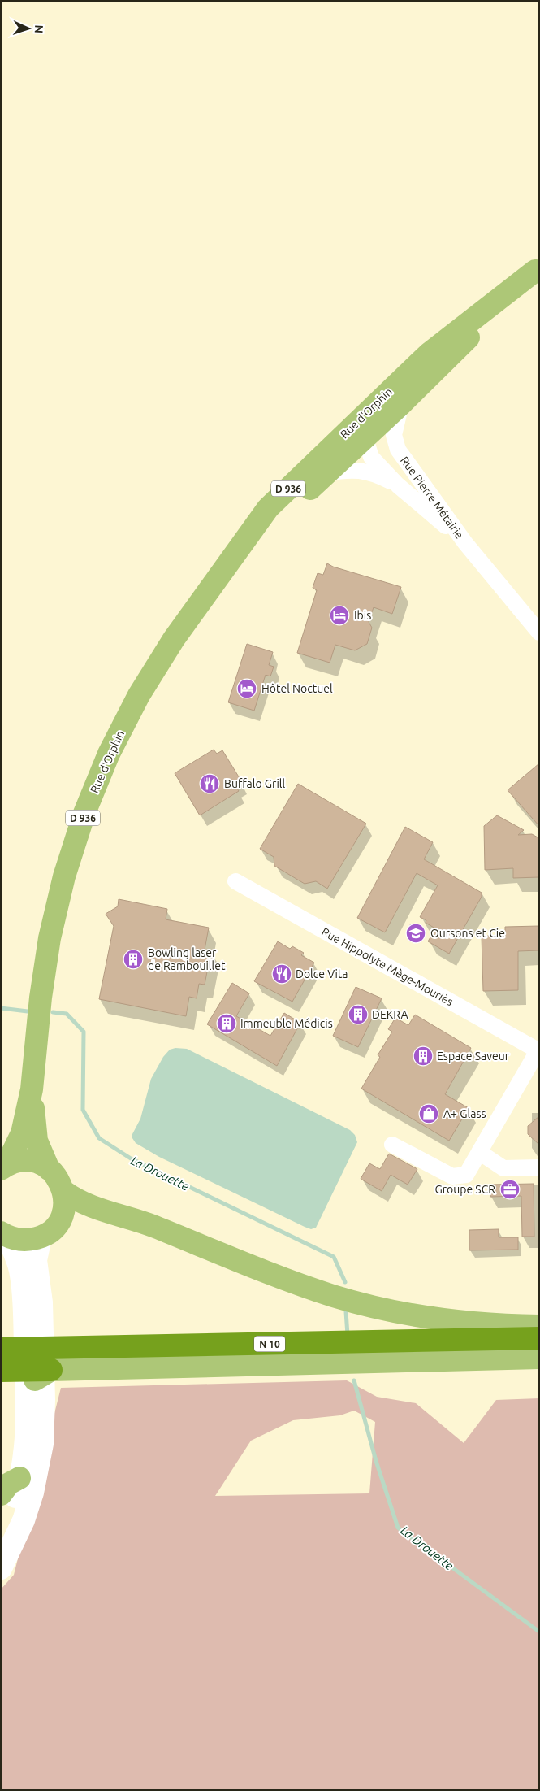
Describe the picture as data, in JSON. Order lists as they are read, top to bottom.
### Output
{
  "streets": {
    "highway": ["N 10"],
    "main road": ["Rue d'Orphin", "D 936"],
    "street": ["Rue Pierre Métairie", "Rue Hippolyte Mège-Mouriès"]
  },
  "crossings": [
    ["Rue d'Orphin", "Rue Pierre Métairie"]
  ],
  "water": ["La Drouette"],
  "places": {
    "hotel": ["Ibis", "Hôtel Noctuel"],
    "restaurant": ["Buffalo Grill", "Dolce Vita"],
    "school or university": ["Oursons et Cie"],
    "building": [
      "Bowling laser de Rambouillet",
      "DEKRA",
      "Immeuble Médicis",
      "Espace Saveur"
    ],
    "shop": ["A+ Glass"],
    "office": ["Groupe SCR"]
  },
  "north": "right"
}
